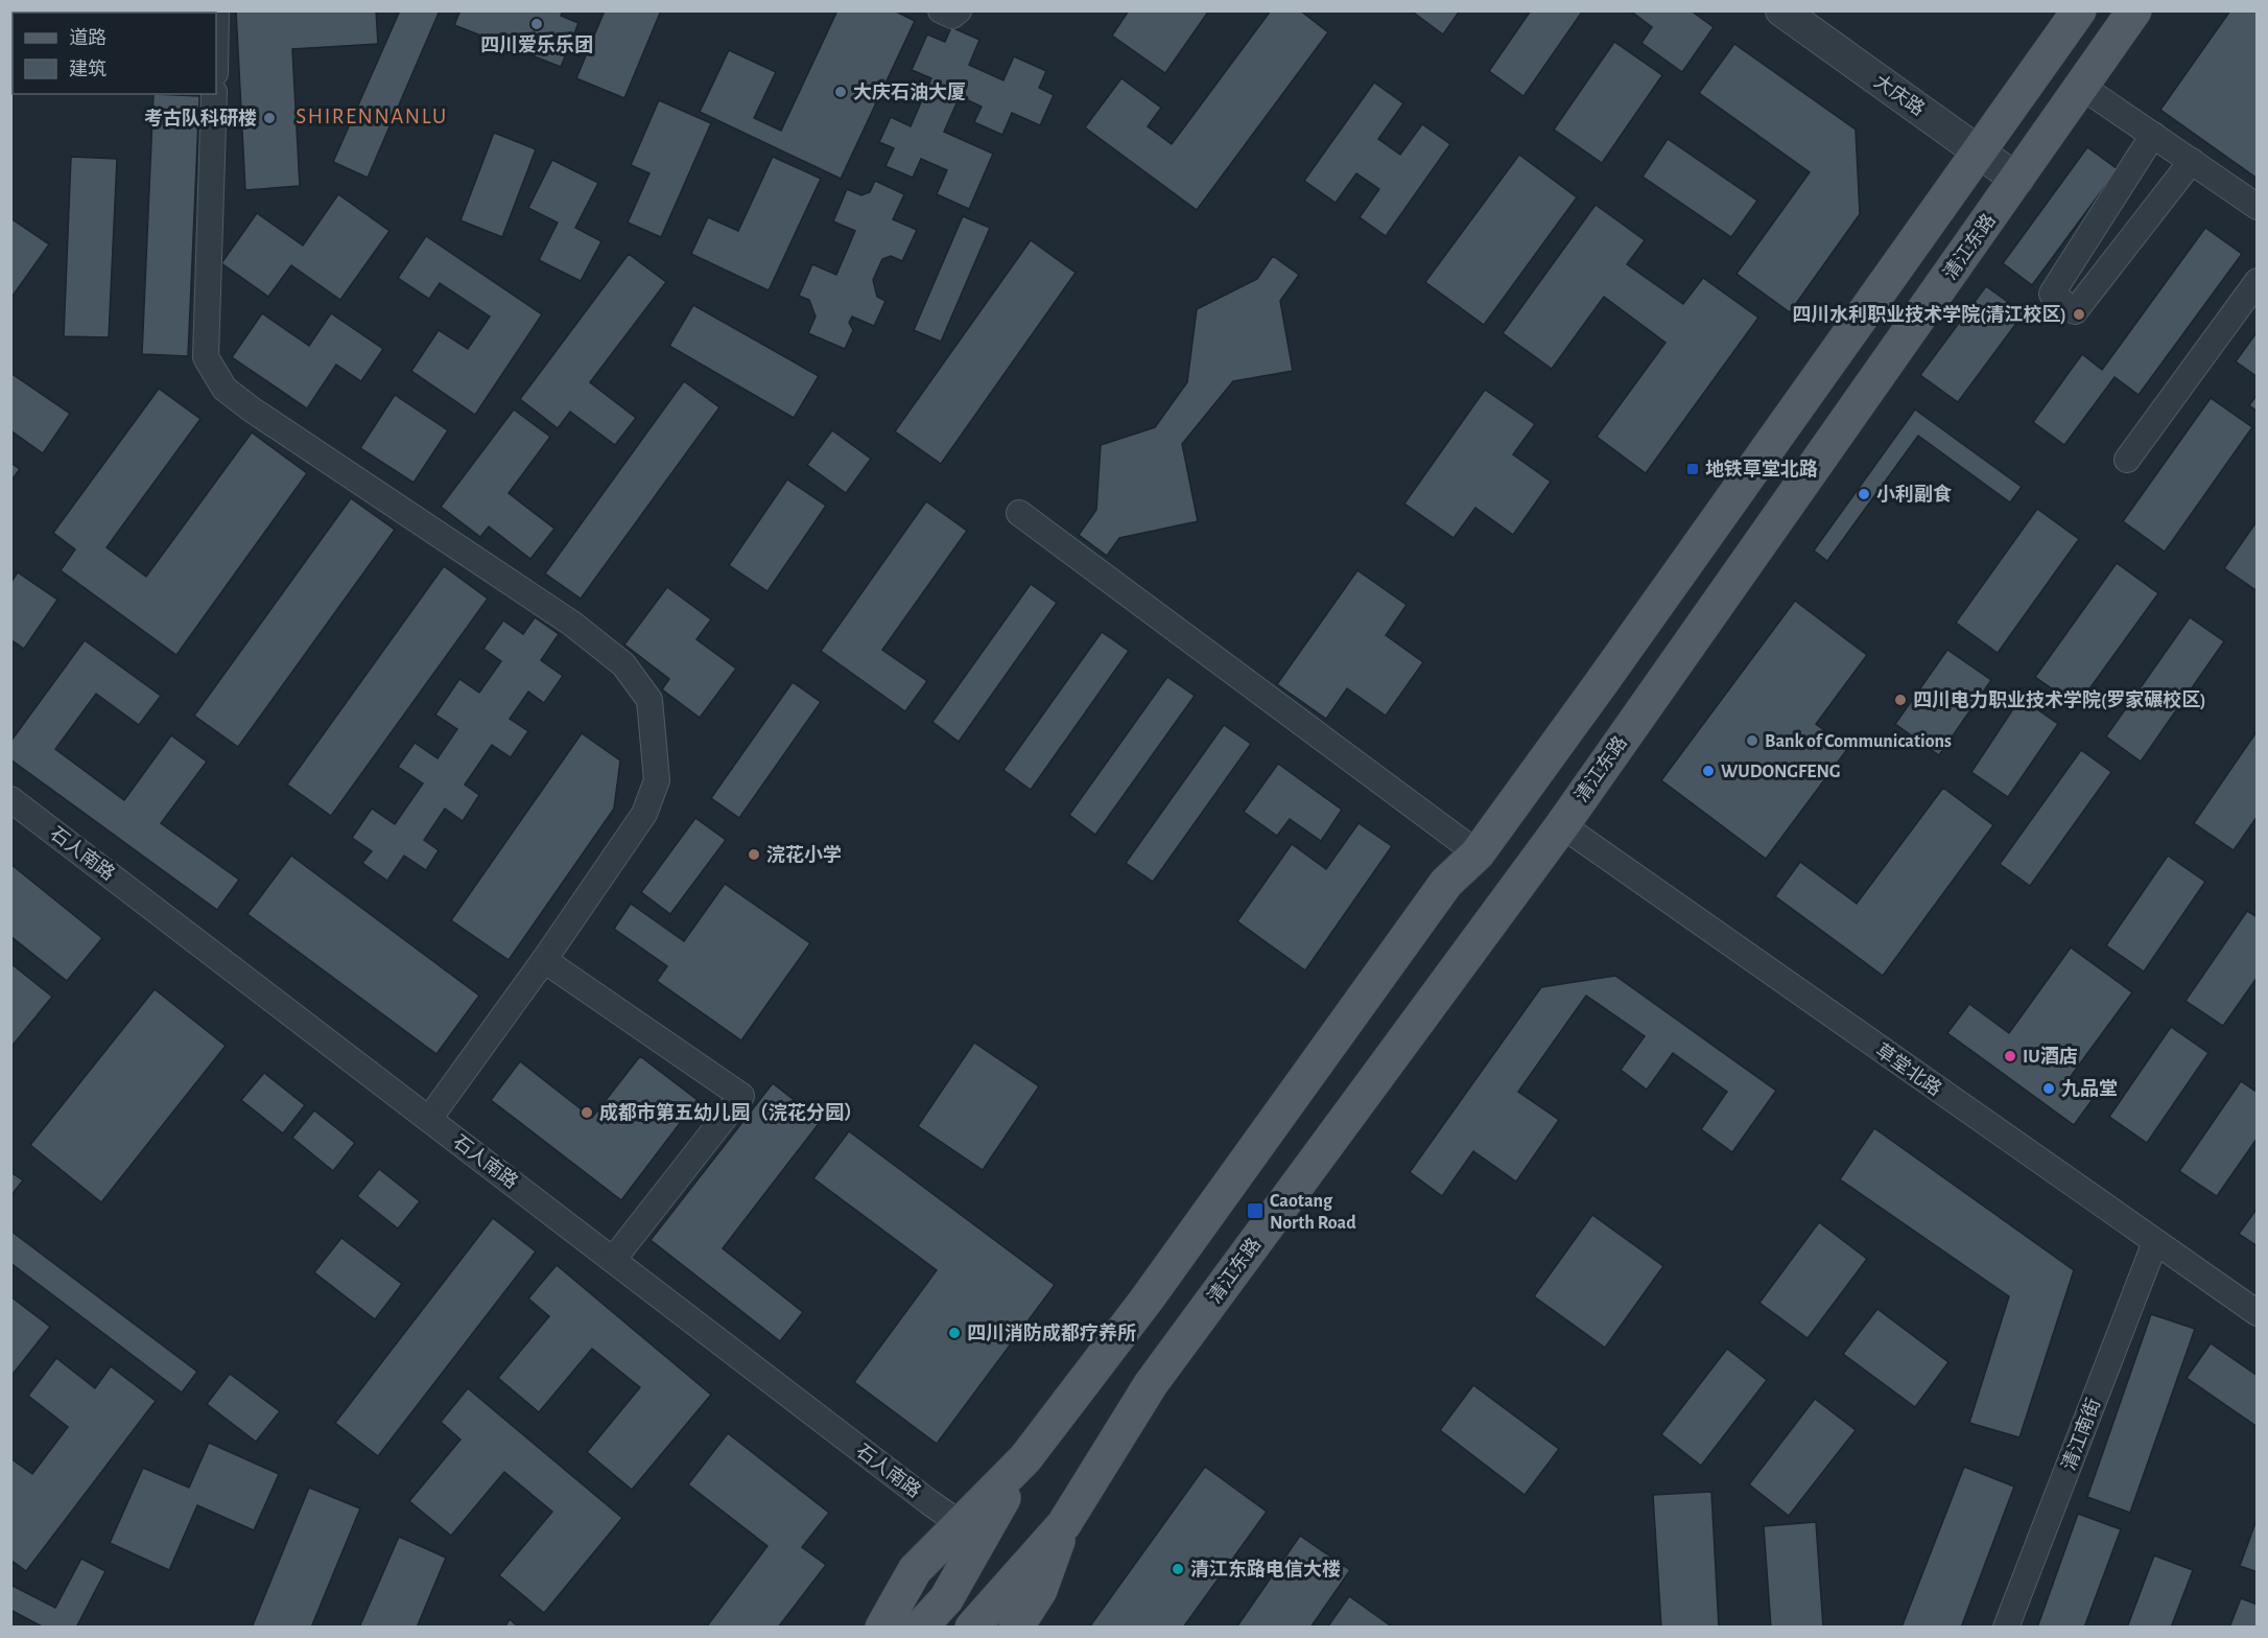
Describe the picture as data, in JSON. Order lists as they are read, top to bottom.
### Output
{
  "streets": {
    "main road": ["清江东路"],
    "street": [
      "大庆路",
      "石人南路",
      "草堂北路",
      "清江南街"
    ]
  },
  "crossings": [
    ["大庆路", "清江东路"],
    ["清江东路", "草堂北路"],
    ["草堂北路", "清江南街"]
  ],
  "districts": ["SHIRENNANLU"],
  "places": {
    "other": [
      "四川爱乐乐团",
      "大庆石油大厦",
      "考古队科研楼",
      "四川水利职业技术学院(清江校区)",
      "小利副食",
      "四川电力职业技术学院(罗家碾校区)",
      "Bank of Communications",
      "WUDONGFENG",
      "浣花小学",
      "IU酒店",
      "九品堂",
      "成都市第五幼儿园（浣花分园）",
      "四川消防成都疗养所",
      "清江东路电信大楼"
    ],
    "transit": ["地铁草堂北路", "Caotang North Road"]
  },
  "legend": ["道路", "建筑"]
}
